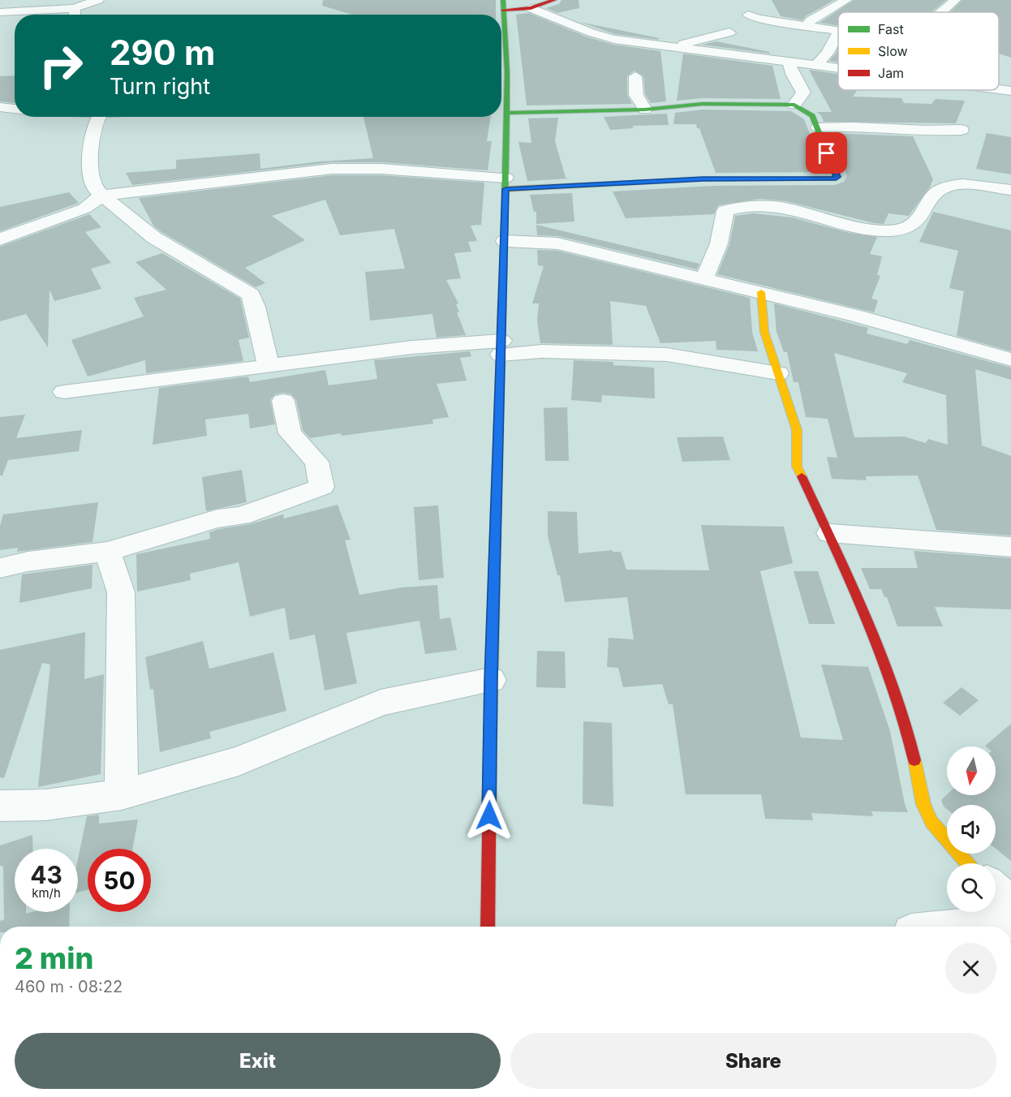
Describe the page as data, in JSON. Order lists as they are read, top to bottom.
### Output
{
  "legend": ["Fast", "Slow", "Jam"],
  "north": "bottom",
  "page": {
    "turn": ["290 m", "Turn right"],
    "speed": "43 km/h",
    "limit": "50",
    "heading": ["2 min", "460 m · 08:22"],
    "buttons": ["Exit", "Share"]
  }
}
